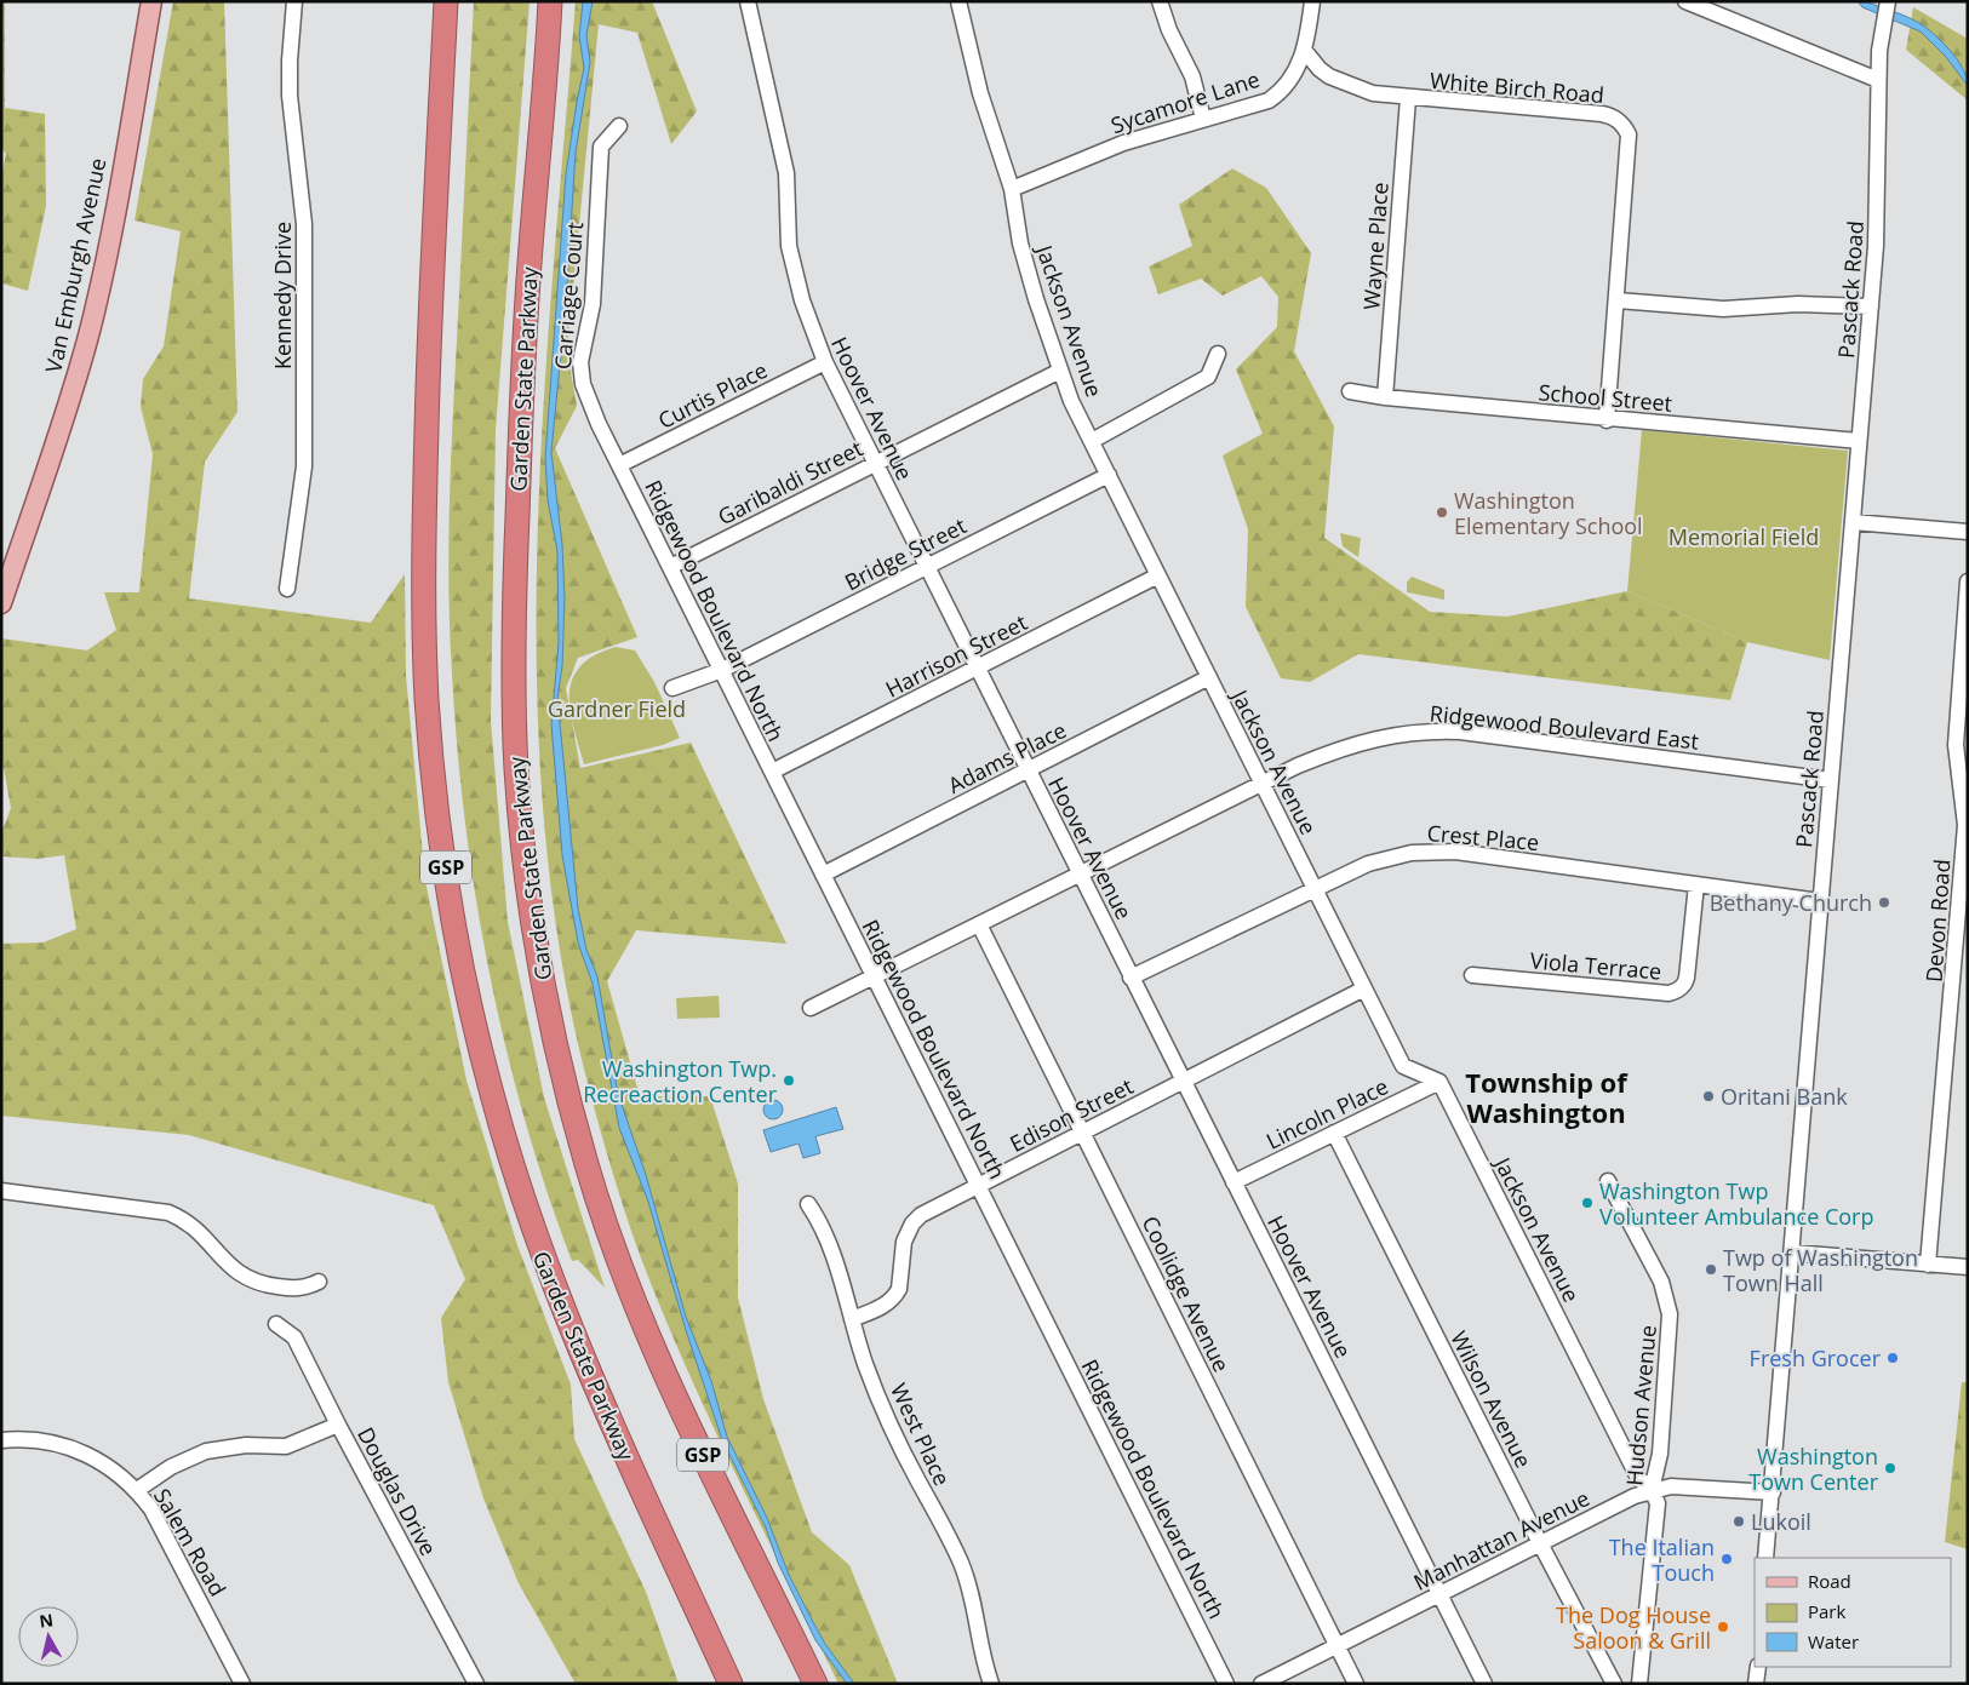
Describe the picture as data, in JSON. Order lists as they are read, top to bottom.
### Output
{
  "streets": {
    "highway": ["Garden State Parkway", "GSP"],
    "main road": ["Van Emburgh Avenue"],
    "street": [
      "White Birch Road",
      "Sycamore Lane",
      "Wayne Place",
      "Pascack Road",
      "Kennedy Drive",
      "Carriage Court",
      "Jackson Avenue",
      "Curtis Place",
      "School Street",
      "Hoover Avenue",
      "Garibaldi Street",
      "Bridge Street",
      "Ridgewood Boulevard North",
      "Harrison Street",
      "Ridgewood Boulevard East",
      "Adams Place",
      "Crest Place",
      "Devon Road",
      "Viola Terrace",
      "Lincoln Place",
      "Edison Street",
      "Coolidge Avenue",
      "Wilson Avenue",
      "Hudson Avenue",
      "West Place",
      "Douglas Drive",
      "Manhattan Avenue",
      "Salem Road"
    ]
  },
  "crossings": [
    ["White Birch Road", "Sycamore Lane"],
    ["White Birch Road", "Wayne Place"],
    ["White Birch Road", "School Street"],
    ["Sycamore Lane", "Jackson Avenue"],
    ["Wayne Place", "School Street"],
    ["Pascack Road", "School Street"],
    ["Pascack Road", "Ridgewood Boulevard East"],
    ["Pascack Road", "Crest Place"],
    ["Pascack Road", "Manhattan Avenue"],
    ["Carriage Court", "Ridgewood Boulevard North"],
    ["Jackson Avenue", "Garibaldi Street"],
    ["Jackson Avenue", "Bridge Street"],
    ["Jackson Avenue", "Harrison Street"],
    ["Jackson Avenue", "Ridgewood Boulevard East"],
    ["Jackson Avenue", "Adams Place"],
    ["Jackson Avenue", "Crest Place"],
    ["Jackson Avenue", "Lincoln Place"],
    ["Jackson Avenue", "Edison Street"],
    ["Jackson Avenue", "Hudson Avenue"],
    ["Jackson Avenue", "Manhattan Avenue"],
    ["Curtis Place", "Hoover Avenue"],
    ["Curtis Place", "Ridgewood Boulevard North"],
    ["Hoover Avenue", "Garibaldi Street"],
    ["Hoover Avenue", "Bridge Street"],
    ["Hoover Avenue", "Harrison Street"],
    ["Hoover Avenue", "Ridgewood Boulevard East"],
    ["Hoover Avenue", "Adams Place"],
    ["Hoover Avenue", "Crest Place"],
    ["Hoover Avenue", "Lincoln Place"],
    ["Hoover Avenue", "Edison Street"],
    ["Hoover Avenue", "Manhattan Avenue"],
    ["Garibaldi Street", "Ridgewood Boulevard North"],
    ["Bridge Street", "Ridgewood Boulevard North"],
    ["Ridgewood Boulevard North", "Harrison Street"],
    ["Ridgewood Boulevard North", "Ridgewood Boulevard East"],
    ["Ridgewood Boulevard North", "Adams Place"],
    ["Ridgewood Boulevard North", "Edison Street"],
    ["Ridgewood Boulevard East", "Coolidge Avenue"],
    ["Crest Place", "Viola Terrace"],
    ["Lincoln Place", "Wilson Avenue"],
    ["Edison Street", "Coolidge Avenue"],
    ["Edison Street", "West Place"],
    ["Coolidge Avenue", "Manhattan Avenue"],
    ["Wilson Avenue", "Manhattan Avenue"],
    ["Hudson Avenue", "Manhattan Avenue"]
  ],
  "districts": ["Township of Washington"],
  "parks": ["Memorial Field", "Gardner Field"],
  "places": [
    "Washington Elementary School",
    "Bethany Church",
    "Washington Twp. Recreaction Center",
    "Oritani Bank",
    "Washington Twp Volunteer Ambulance Corp",
    "Twp of Washington Town Hall",
    "Fresh Grocer",
    "Washington Town Center",
    "Lukoil",
    "The Italian Touch",
    "The Dog House Saloon & Grill"
  ],
  "legend": ["Road", "Park", "Water"],
  "north": "top"
}
